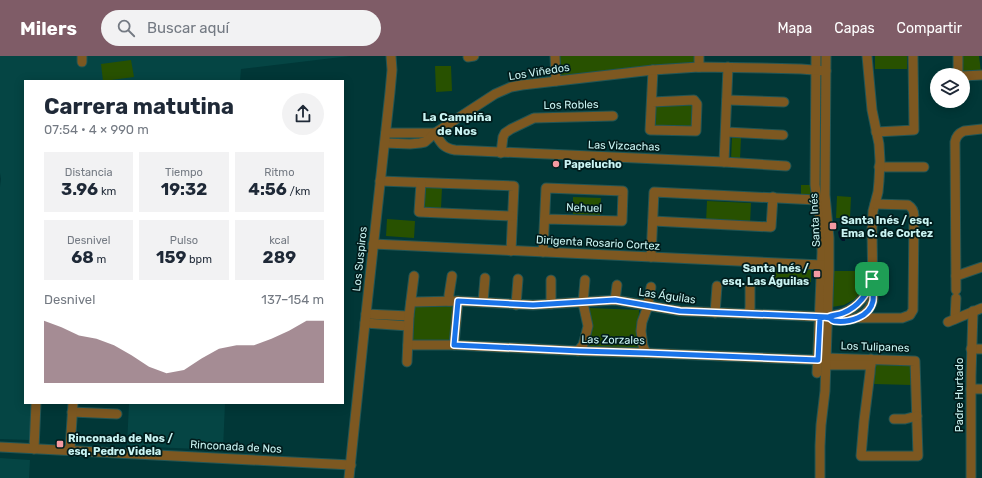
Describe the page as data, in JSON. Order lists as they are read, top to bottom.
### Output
{
  "streets": {
    "street": [
      "Los Viñedos",
      "Los Robles",
      "Las Vizcachas",
      "Nehuel",
      "Santa Inés",
      "Dirigenta Rosario Cortez",
      "Los Suspiros",
      "Las Águilas",
      "Las Zorzales",
      "Los Tulipanes",
      "Padre Hurtado",
      "Rinconada de Nos"
    ]
  },
  "crossings": [
    ["Los Viñedos", "Las Vizcachas"],
    ["Los Viñedos", "Santa Inés"],
    ["Los Viñedos", "Los Suspiros"],
    ["Los Robles", "Las Vizcachas"],
    ["Santa Inés", "Dirigenta Rosario Cortez"],
    ["Santa Inés", "Las Águilas"],
    ["Santa Inés", "Las Zorzales"],
    ["Santa Inés", "Los Tulipanes"],
    ["Dirigenta Rosario Cortez", "Los Suspiros"],
    ["Los Suspiros", "Rinconada de Nos"],
    ["Las Zorzales", "Los Tulipanes"]
  ],
  "districts": ["La Campiña de Nos"],
  "places": {
    "other": ["Papelucho"],
    "transit": ["Santa Inés / esq. Ema C. de Cortez", "Santa Inés / esq. Las Águilas", "Rinconada de Nos / esq. Pedro Videla"]
  },
  "page": {
    "header": "Milers",
    "search": "Buscar aquí",
    "nav": ["Mapa", "Capas", "Compartir"],
    "heading": ["Carrera matutina", "07:54 · 4 × 990 m"],
    "stats": [
      ["Distancia", "3.96 km"],
      ["Tiempo", "19:32"],
      ["Ritmo", "4:56 /km"],
      ["Desnivel", "68 m"],
      ["Pulso", "159 bpm"],
      ["kcal", "289"]
    ],
    "chart": ["Desnivel", "137–154 m"]
  }
}
